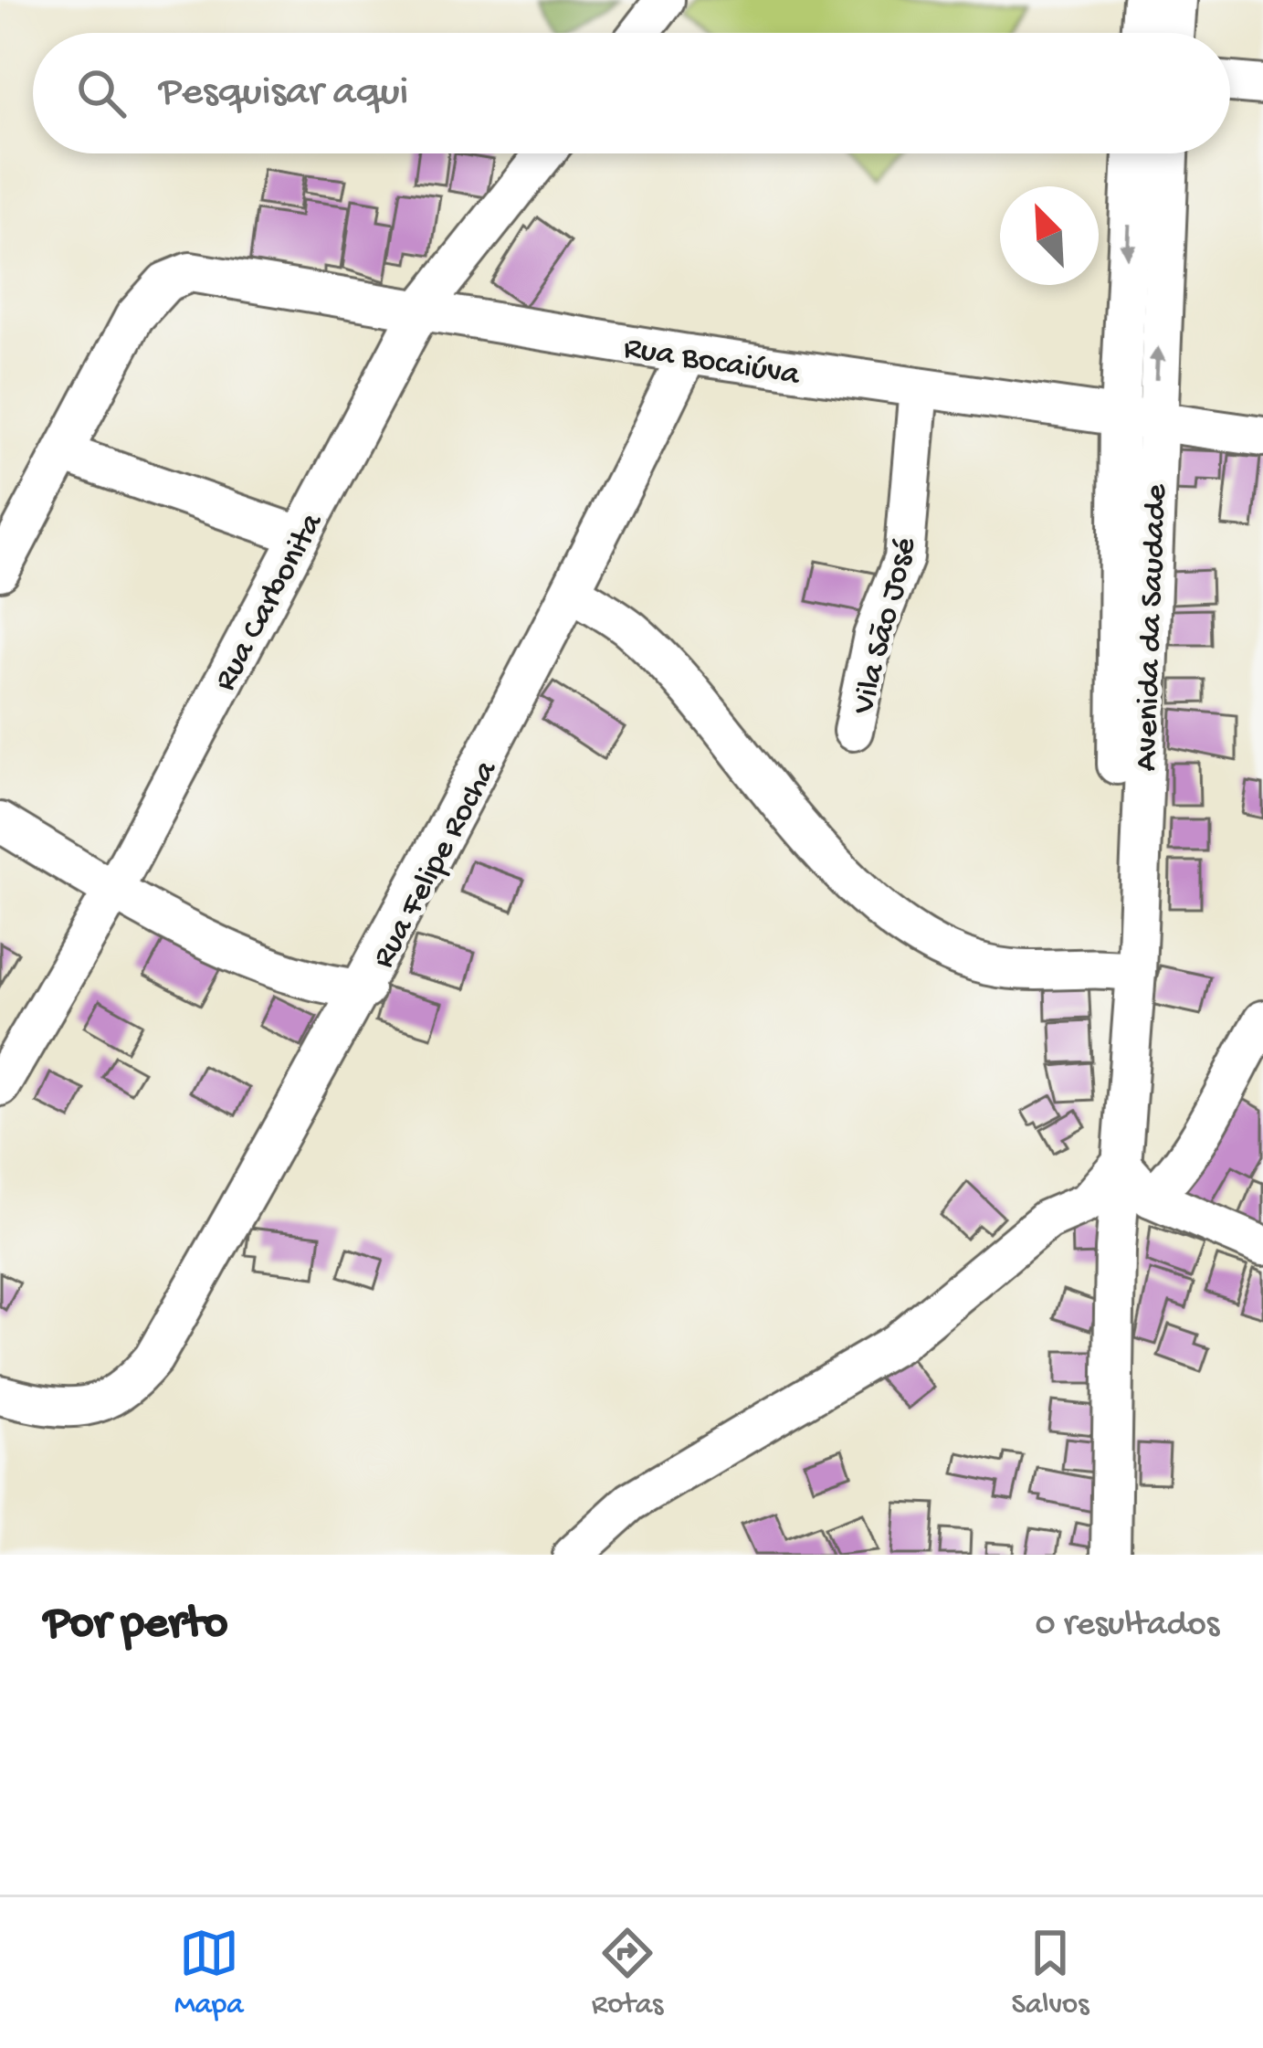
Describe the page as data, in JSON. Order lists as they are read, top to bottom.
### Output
{
  "streets": {
    "street": [
      "Rua Bocaiúva",
      "Rua Carbonita",
      "Vila São José",
      "Avenida da Saudade",
      "Rua Felipe Rocha"
    ]
  },
  "crossings": [
    ["Rua Bocaiúva", "Rua Carbonita"],
    ["Rua Bocaiúva", "Vila São José"],
    ["Rua Bocaiúva", "Avenida da Saudade"],
    ["Rua Bocaiúva", "Rua Felipe Rocha"]
  ],
  "north": "top left",
  "page": {
    "search": "Pesquisar aqui",
    "heading": ["Por perto", "0 resultados"],
    "nav": ["Mapa", "Rotas", "Salvos"]
  }
}
